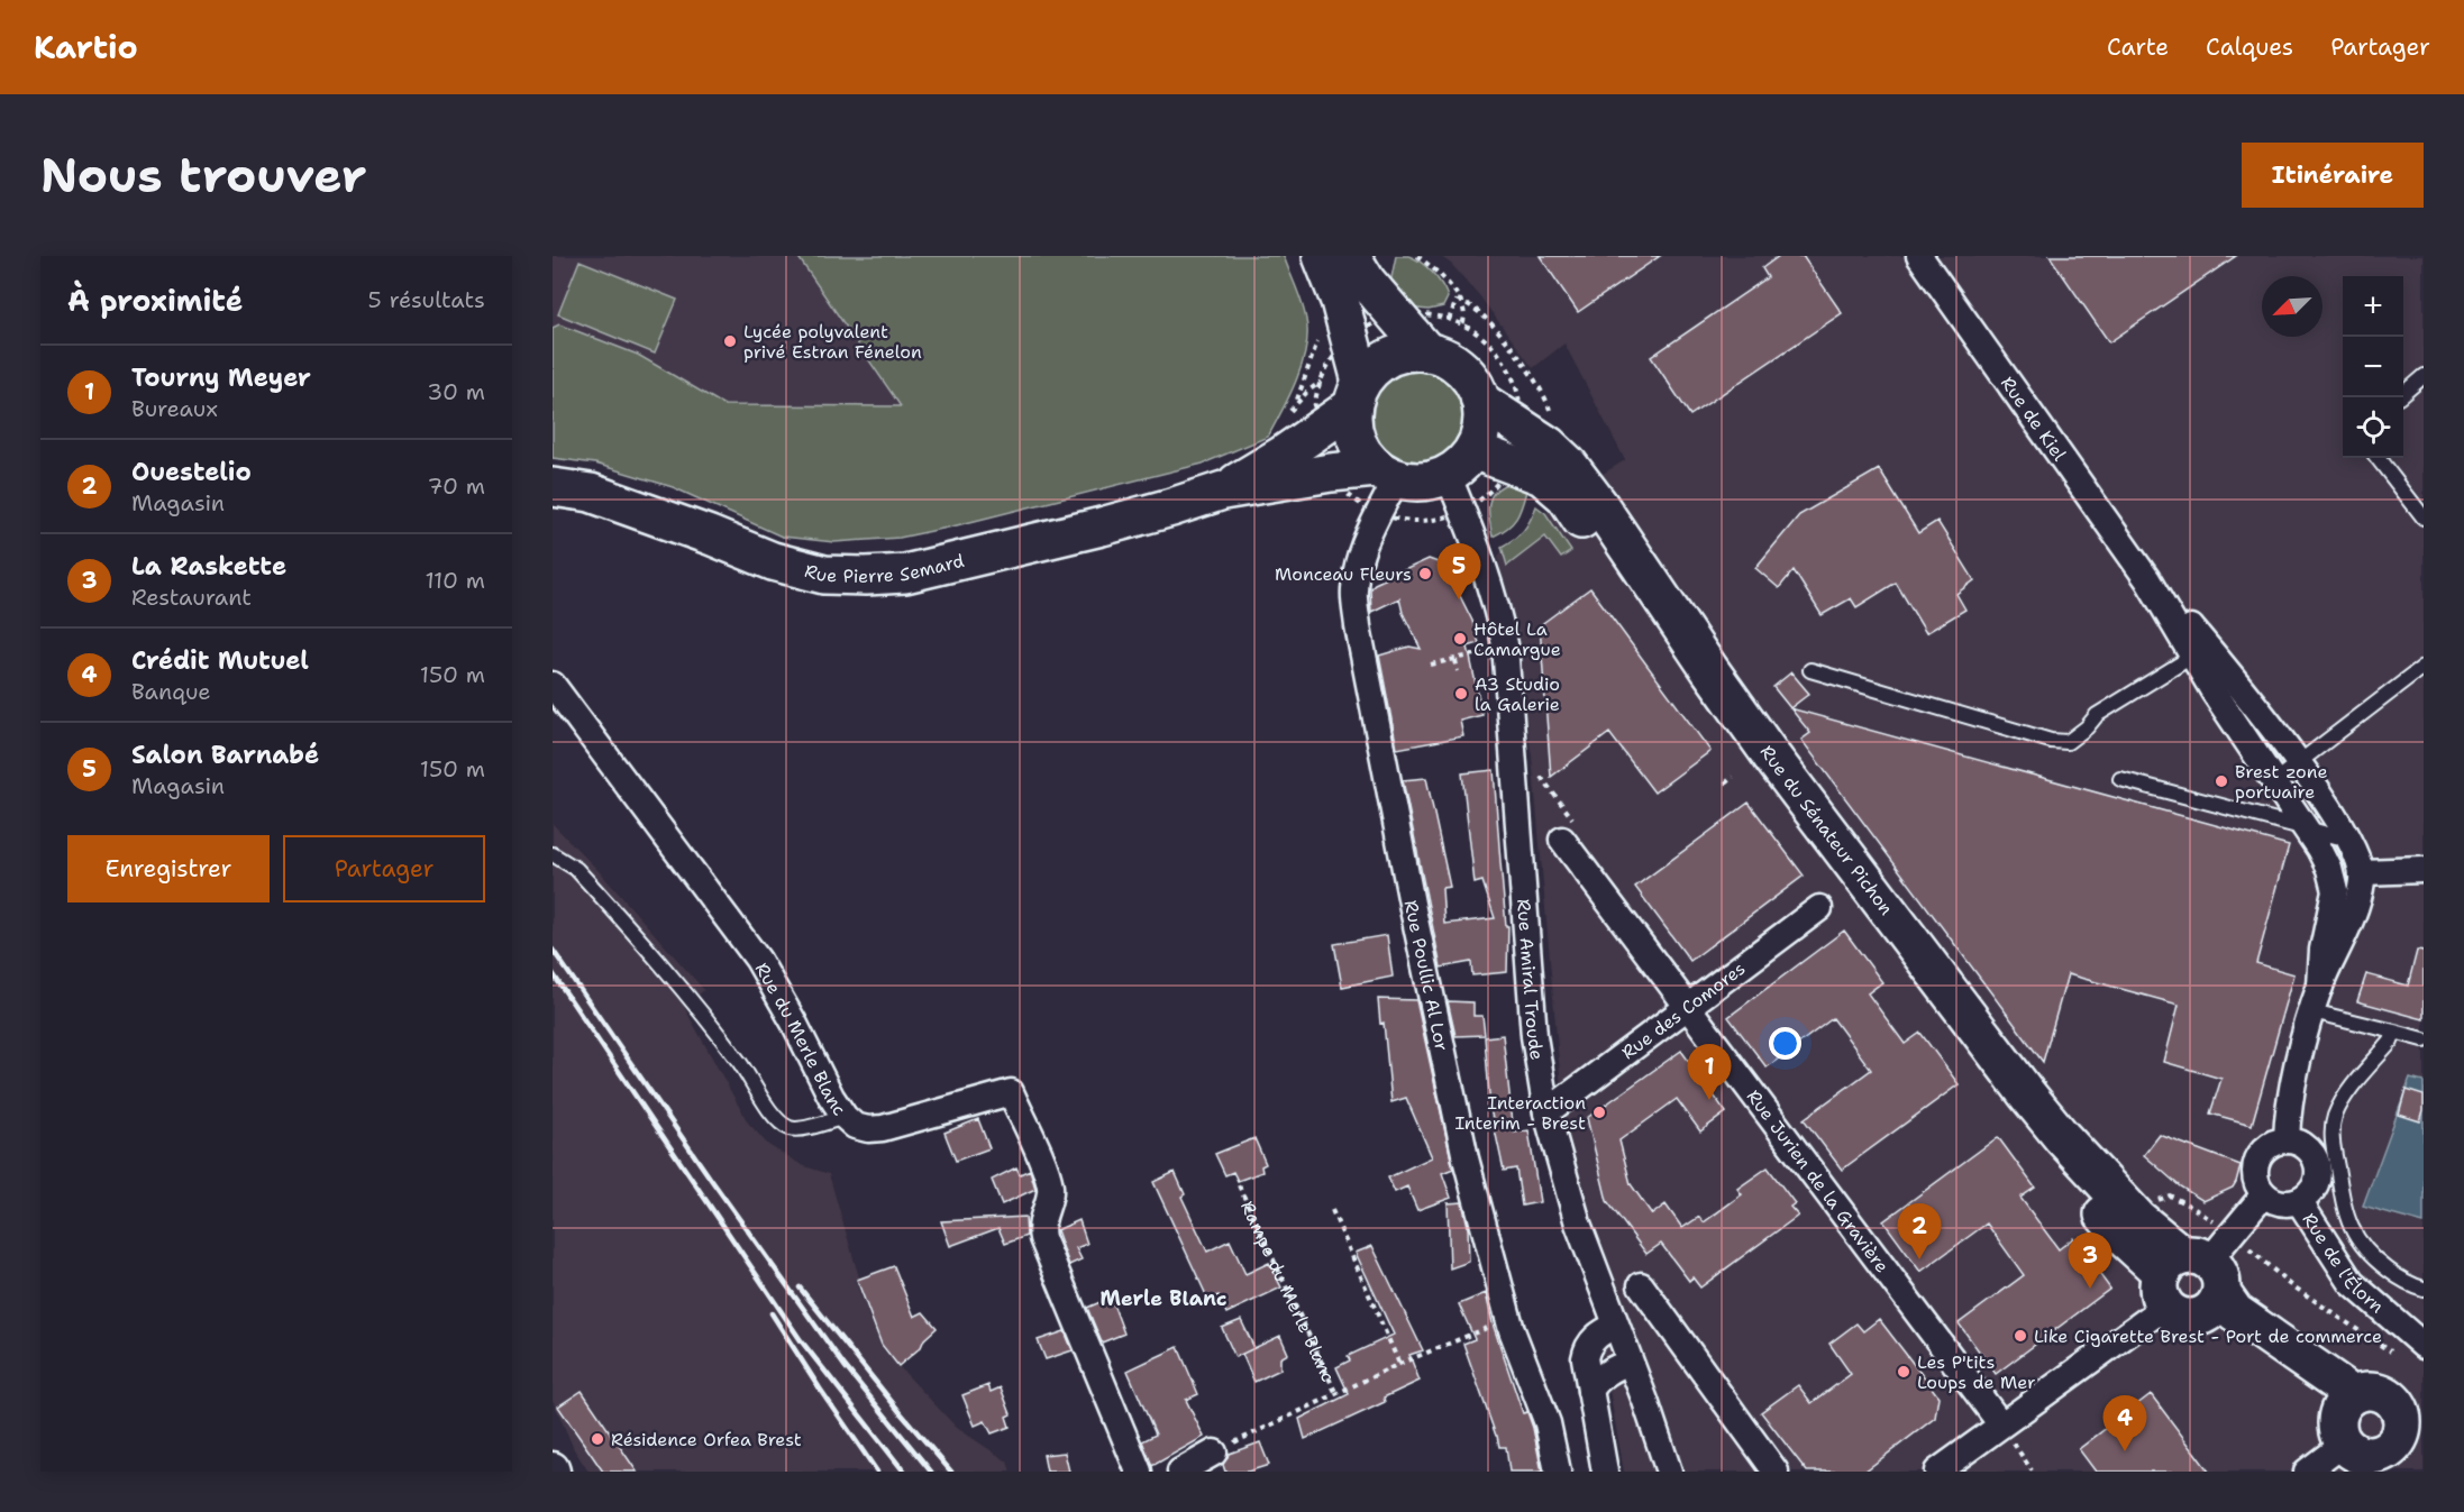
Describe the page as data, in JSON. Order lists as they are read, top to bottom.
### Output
{
  "streets": {
    "main road": ["Rue Pierre Semard", "Rue du Sénateur Pichon"],
    "street": [
      "Rue de Kiel",
      "Rue Poullic Al Lor",
      "Rue Amiral Troude",
      "Rue des Comores",
      "Rue du Merle Blanc",
      "Rue Jurien de la Gravière",
      "Rue de l'Élorn"
    ],
    "path": ["Rampe du Merle Blanc"]
  },
  "crossings": [
    ["Rue Pierre Semard", "Rue du Sénateur Pichon"],
    ["Rue Pierre Semard", "Rue Poullic Al Lor"],
    ["Rue Pierre Semard", "Rue Amiral Troude"],
    ["Rue du Sénateur Pichon", "Rue Poullic Al Lor"],
    ["Rue du Sénateur Pichon", "Rue Amiral Troude"],
    ["Rue Poullic Al Lor", "Rue Amiral Troude"],
    ["Rue Poullic Al Lor", "Rampe du Merle Blanc"],
    ["Rue Amiral Troude", "Rue des Comores"],
    ["Rue des Comores", "Rue Jurien de la Gravière"]
  ],
  "districts": ["Merle Blanc"],
  "places": [
    "Lycée polyvalent privé Estran Fénelon",
    "Monceau Fleurs",
    "Hôtel La Camargue",
    "A3 Studio la Galerie",
    "Brest zone portuaire",
    "Interaction Interim - Brest",
    "Like Cigarette Brest - Port de commerce",
    "Les P'tits Loups de Mer",
    "Résidence Orfea Brest"
  ],
  "north": "bottom left",
  "page": {
    "header": "Kartio",
    "nav": ["Carte", "Calques", "Partager"],
    "buttons": [
      "Itinéraire",
      ["Enregistrer", "Partager"]
    ],
    "title": "Nous trouver",
    "heading": ["À proximité", "5 résultats"],
    "map_buttons": ["+", "−"],
    "list": [
      {
        "mark": "1",
        "name": "Tourny Meyer",
        "note": "Bureaux",
        "value": "30 m"
      },
      {
        "mark": "2",
        "name": "Ouestelio",
        "note": "Magasin",
        "value": "70 m"
      },
      {
        "mark": "3",
        "name": "La Raskette",
        "note": "Restaurant",
        "value": "110 m"
      },
      {
        "mark": "4",
        "name": "Crédit Mutuel",
        "note": "Banque",
        "value": "150 m"
      },
      {
        "mark": "5",
        "name": "Salon Barnabé",
        "note": "Magasin",
        "value": "150 m"
      }
    ],
    "pins": [
      "5",
      "1",
      "2",
      "3",
      "4"
    ]
  }
}
